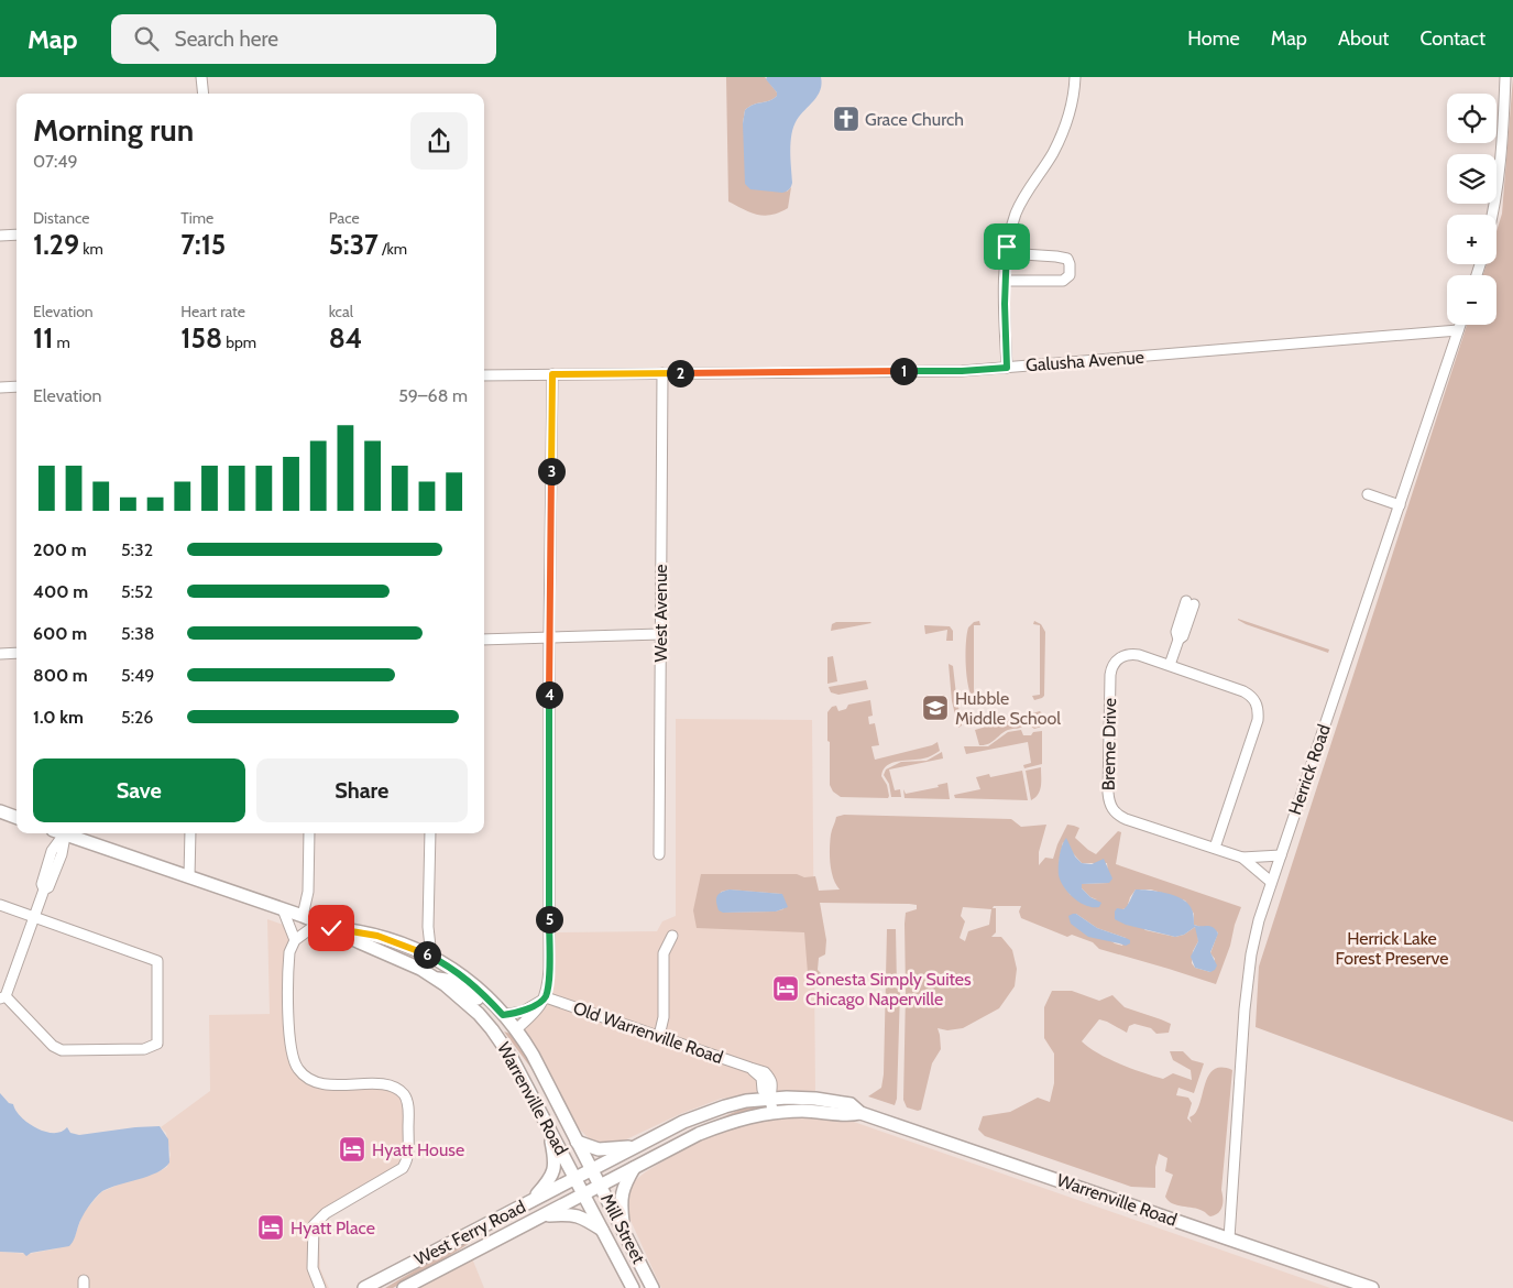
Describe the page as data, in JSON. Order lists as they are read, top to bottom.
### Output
{
  "streets": {
    "main road": ["Warrenville Road", "Mill Street", "West Ferry Road"],
    "street": [
      "Galusha Avenue",
      "West Avenue",
      "Breme Drive",
      "Herrick Road",
      "Old Warrenville Road"
    ]
  },
  "crossings": [
    ["Galusha Avenue", "West Avenue"],
    ["Galusha Avenue", "Herrick Road"],
    ["Breme Drive", "Herrick Road"],
    ["Herrick Road", "Warrenville Road"],
    ["Old Warrenville Road", "Warrenville Road"],
    ["Warrenville Road", "Mill Street"],
    ["Warrenville Road", "West Ferry Road"],
    ["Mill Street", "West Ferry Road"]
  ],
  "parks": ["Herrick Lake Forest Preserve"],
  "places": {
    "church": ["Grace Church"],
    "school or university": ["Hubble Middle School"],
    "hotel": ["Sonesta Simply Suites Chicago Naperville", "Hyatt House", "Hyatt Place"]
  },
  "page": {
    "header": "Map",
    "search": "Search here",
    "nav": [
      "Home",
      "Map",
      "About",
      "Contact"
    ],
    "map_buttons": ["+", "−"],
    "heading": ["Morning run", "07:49"],
    "stats": [
      ["Distance", "1.29 km"],
      ["Time", "7:15"],
      ["Pace", "5:37 /km"],
      ["Elevation", "11 m"],
      ["Heart rate", "158 bpm"],
      ["kcal", "84"]
    ],
    "pins": [
      "1",
      "2",
      "3",
      "4",
      "5",
      "6"
    ],
    "chart": ["Elevation", "59–68 m"],
    "list": [
      {
        "name": "200 m",
        "note": "5:32"
      },
      {
        "name": "400 m",
        "note": "5:52"
      },
      {
        "name": "600 m",
        "note": "5:38"
      },
      {
        "name": "800 m",
        "note": "5:49"
      },
      {
        "name": "1.0 km",
        "note": "5:26"
      }
    ],
    "buttons": ["Save", "Share"]
  }
}
